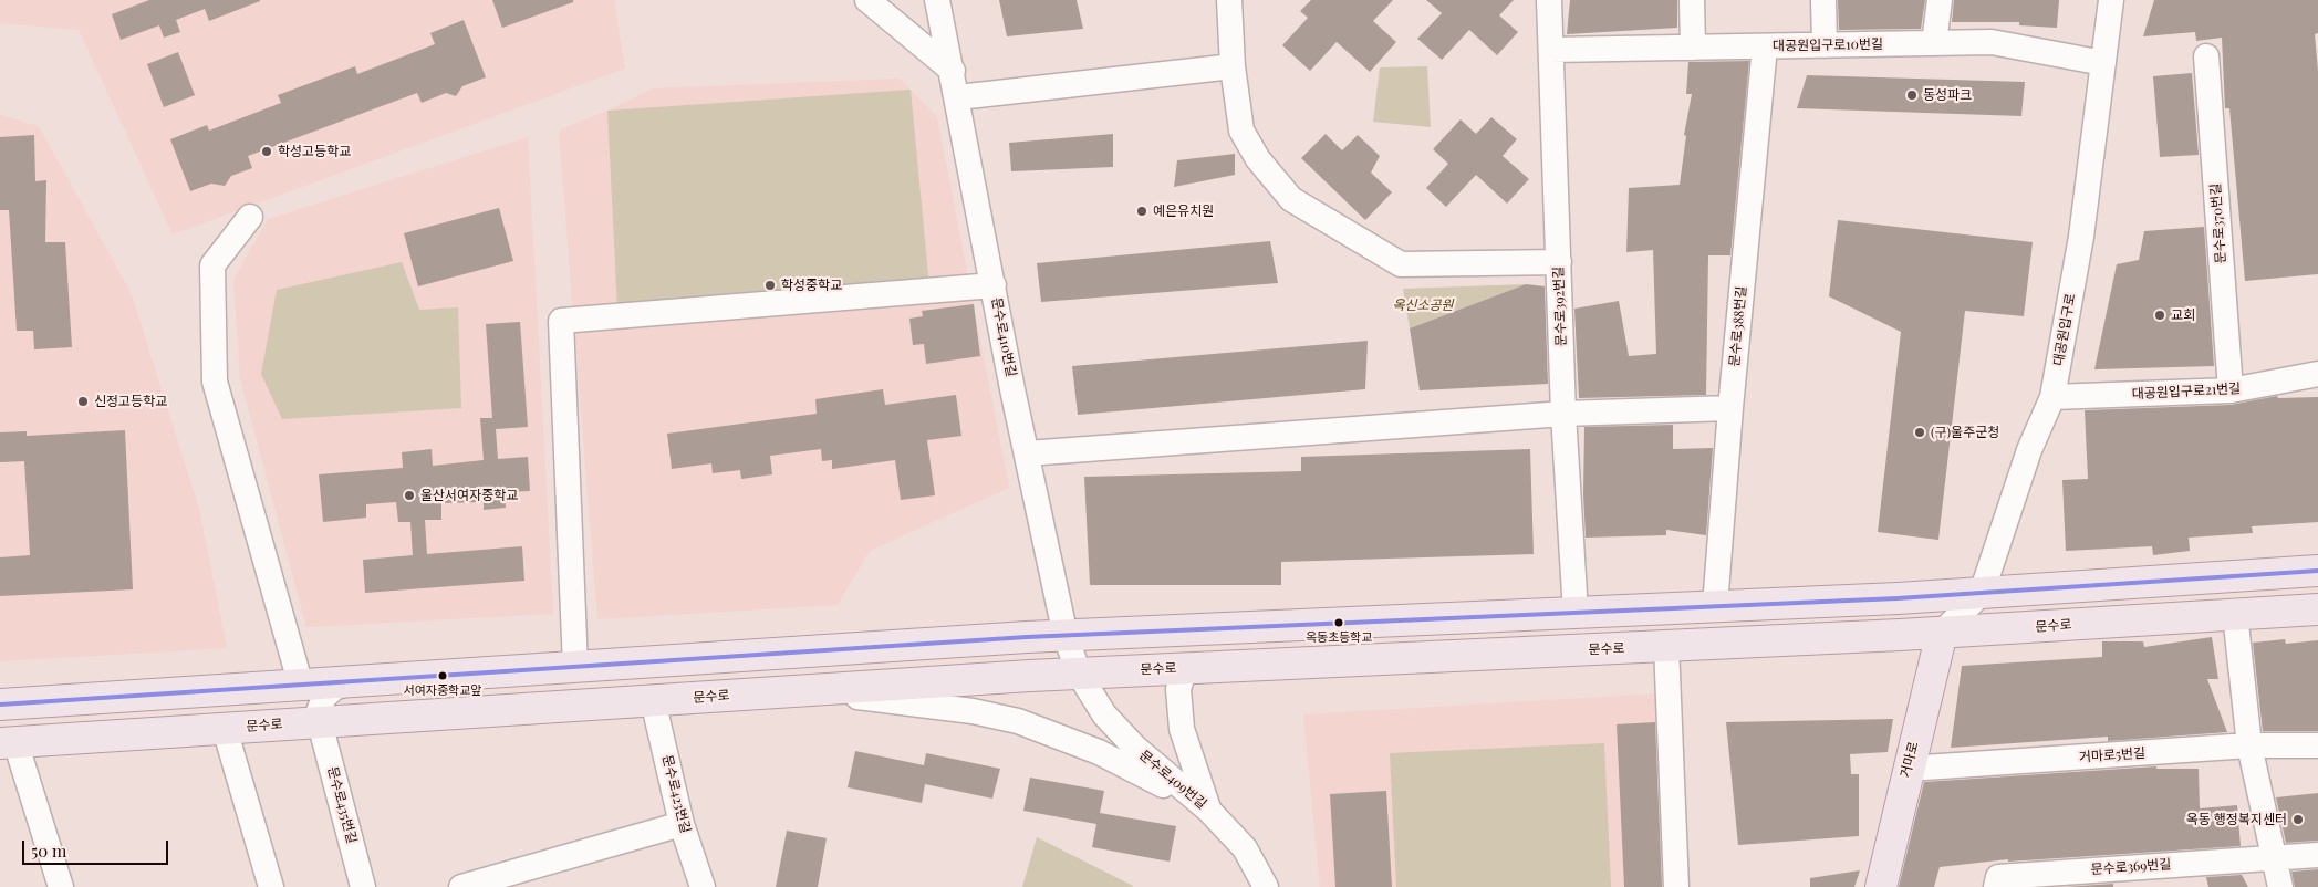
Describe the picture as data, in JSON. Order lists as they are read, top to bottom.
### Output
{
  "streets": {
    "main road": ["문수로", "거마로"],
    "street": [
      "대공원입구로10번길",
      "문수로370번길",
      "문수로392번길",
      "문수로388번길",
      "대공원입구로",
      "문수로410번길",
      "대공원입구로21번길",
      "거마로5번길",
      "문수로409번길",
      "문수로423번길",
      "문수로435번길",
      "문수로369번길"
    ]
  },
  "crossings": [
    ["대공원입구로10번길", "문수로392번길"],
    ["대공원입구로10번길", "문수로388번길"],
    ["대공원입구로10번길", "대공원입구로"],
    ["문수로370번길", "대공원입구로21번길"],
    ["대공원입구로", "대공원입구로21번길"],
    ["대공원입구로", "문수로"],
    ["대공원입구로", "거마로"],
    ["문수로410번길", "문수로"],
    ["문수로410번길", "문수로409번길"],
    ["문수로", "거마로"],
    ["문수로", "문수로409번길"],
    ["문수로", "문수로423번길"],
    ["문수로", "문수로435번길"],
    ["거마로5번길", "거마로"]
  ],
  "parks": ["옥신소공원"],
  "places": [
    "동성파크",
    "학성고등학교",
    "예은유치원",
    "학성중학교",
    "교회",
    "신정고등학교",
    "(구)울주군청",
    "울산서여자중학교",
    "옥동초등학교",
    "서여자중학교앞",
    "옥동 행정복지센터"
  ],
  "scale_bar": "50 m"
}
